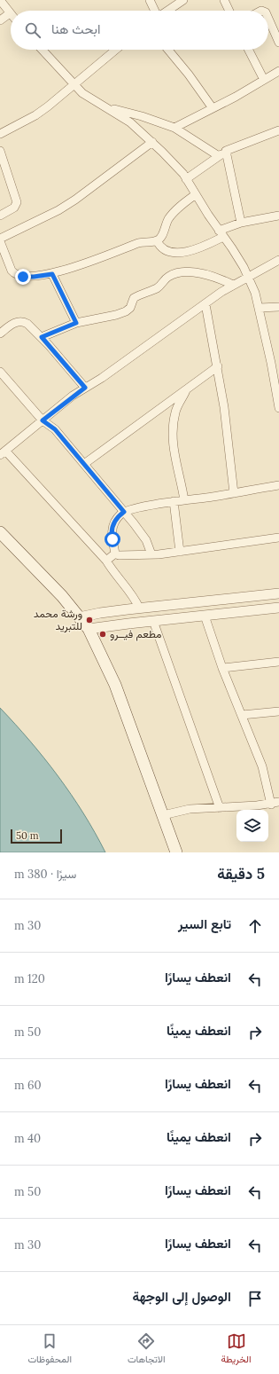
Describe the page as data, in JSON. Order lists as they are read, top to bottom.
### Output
{
  "places": ["ورشة محمد للتبريد", "مطعم فيــرو"],
  "scale_bar": "50 m",
  "page": {
    "search": "ابحث هنا",
    "scale": "50 m",
    "heading": ["5 دقيقة", "سيرًا · 380 m"],
    "list": [
      ["تابع السير", "30 m"],
      ["انعطف يسارًا", "120 m"],
      ["انعطف يمينًا", "50 m"],
      ["انعطف يسارًا", "60 m"],
      ["انعطف يمينًا", "40 m"],
      ["انعطف يسارًا", "50 m"],
      ["انعطف يسارًا", "30 m"],
      "الوصول إلى الوجهة"
    ],
    "nav": ["الخريطة", "الاتجاهات", "المحفوظات"]
  }
}
